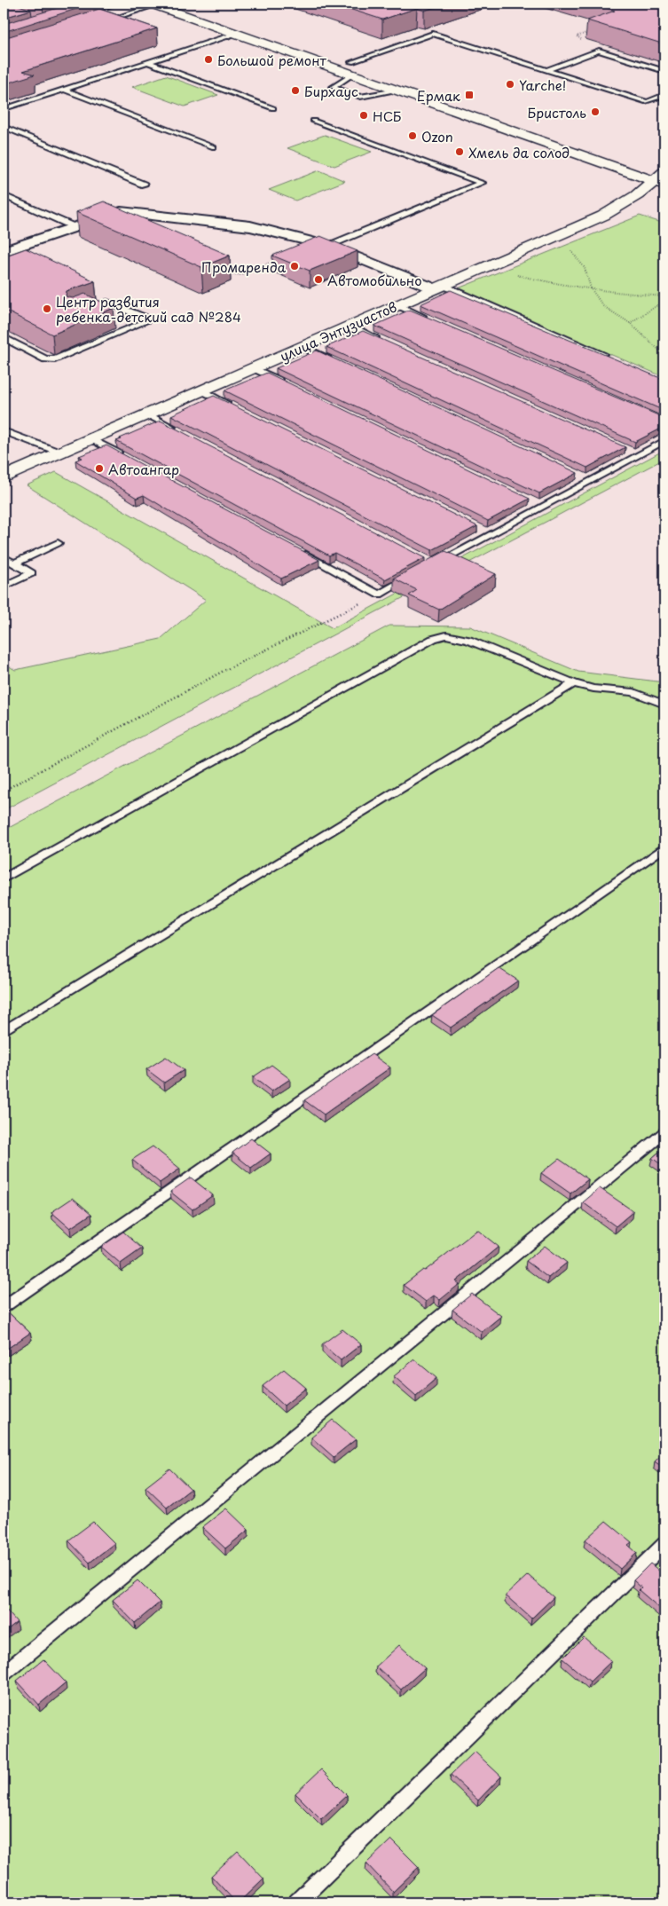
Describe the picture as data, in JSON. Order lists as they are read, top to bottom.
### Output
{
  "streets": {
    "main road": ["улица Энтузиастов"]
  },
  "places": {
    "other": [
      "Большой ремонт",
      "Yarche!",
      "Бирхаус",
      "Бристоль",
      "НСБ",
      "Ozon",
      "Хмель да солод",
      "Промаренда",
      "Автомобильно",
      "Центр развития ребенка-детский сад №284",
      "Автоангар"
    ],
    "transit": ["Ермак"]
  }
}
